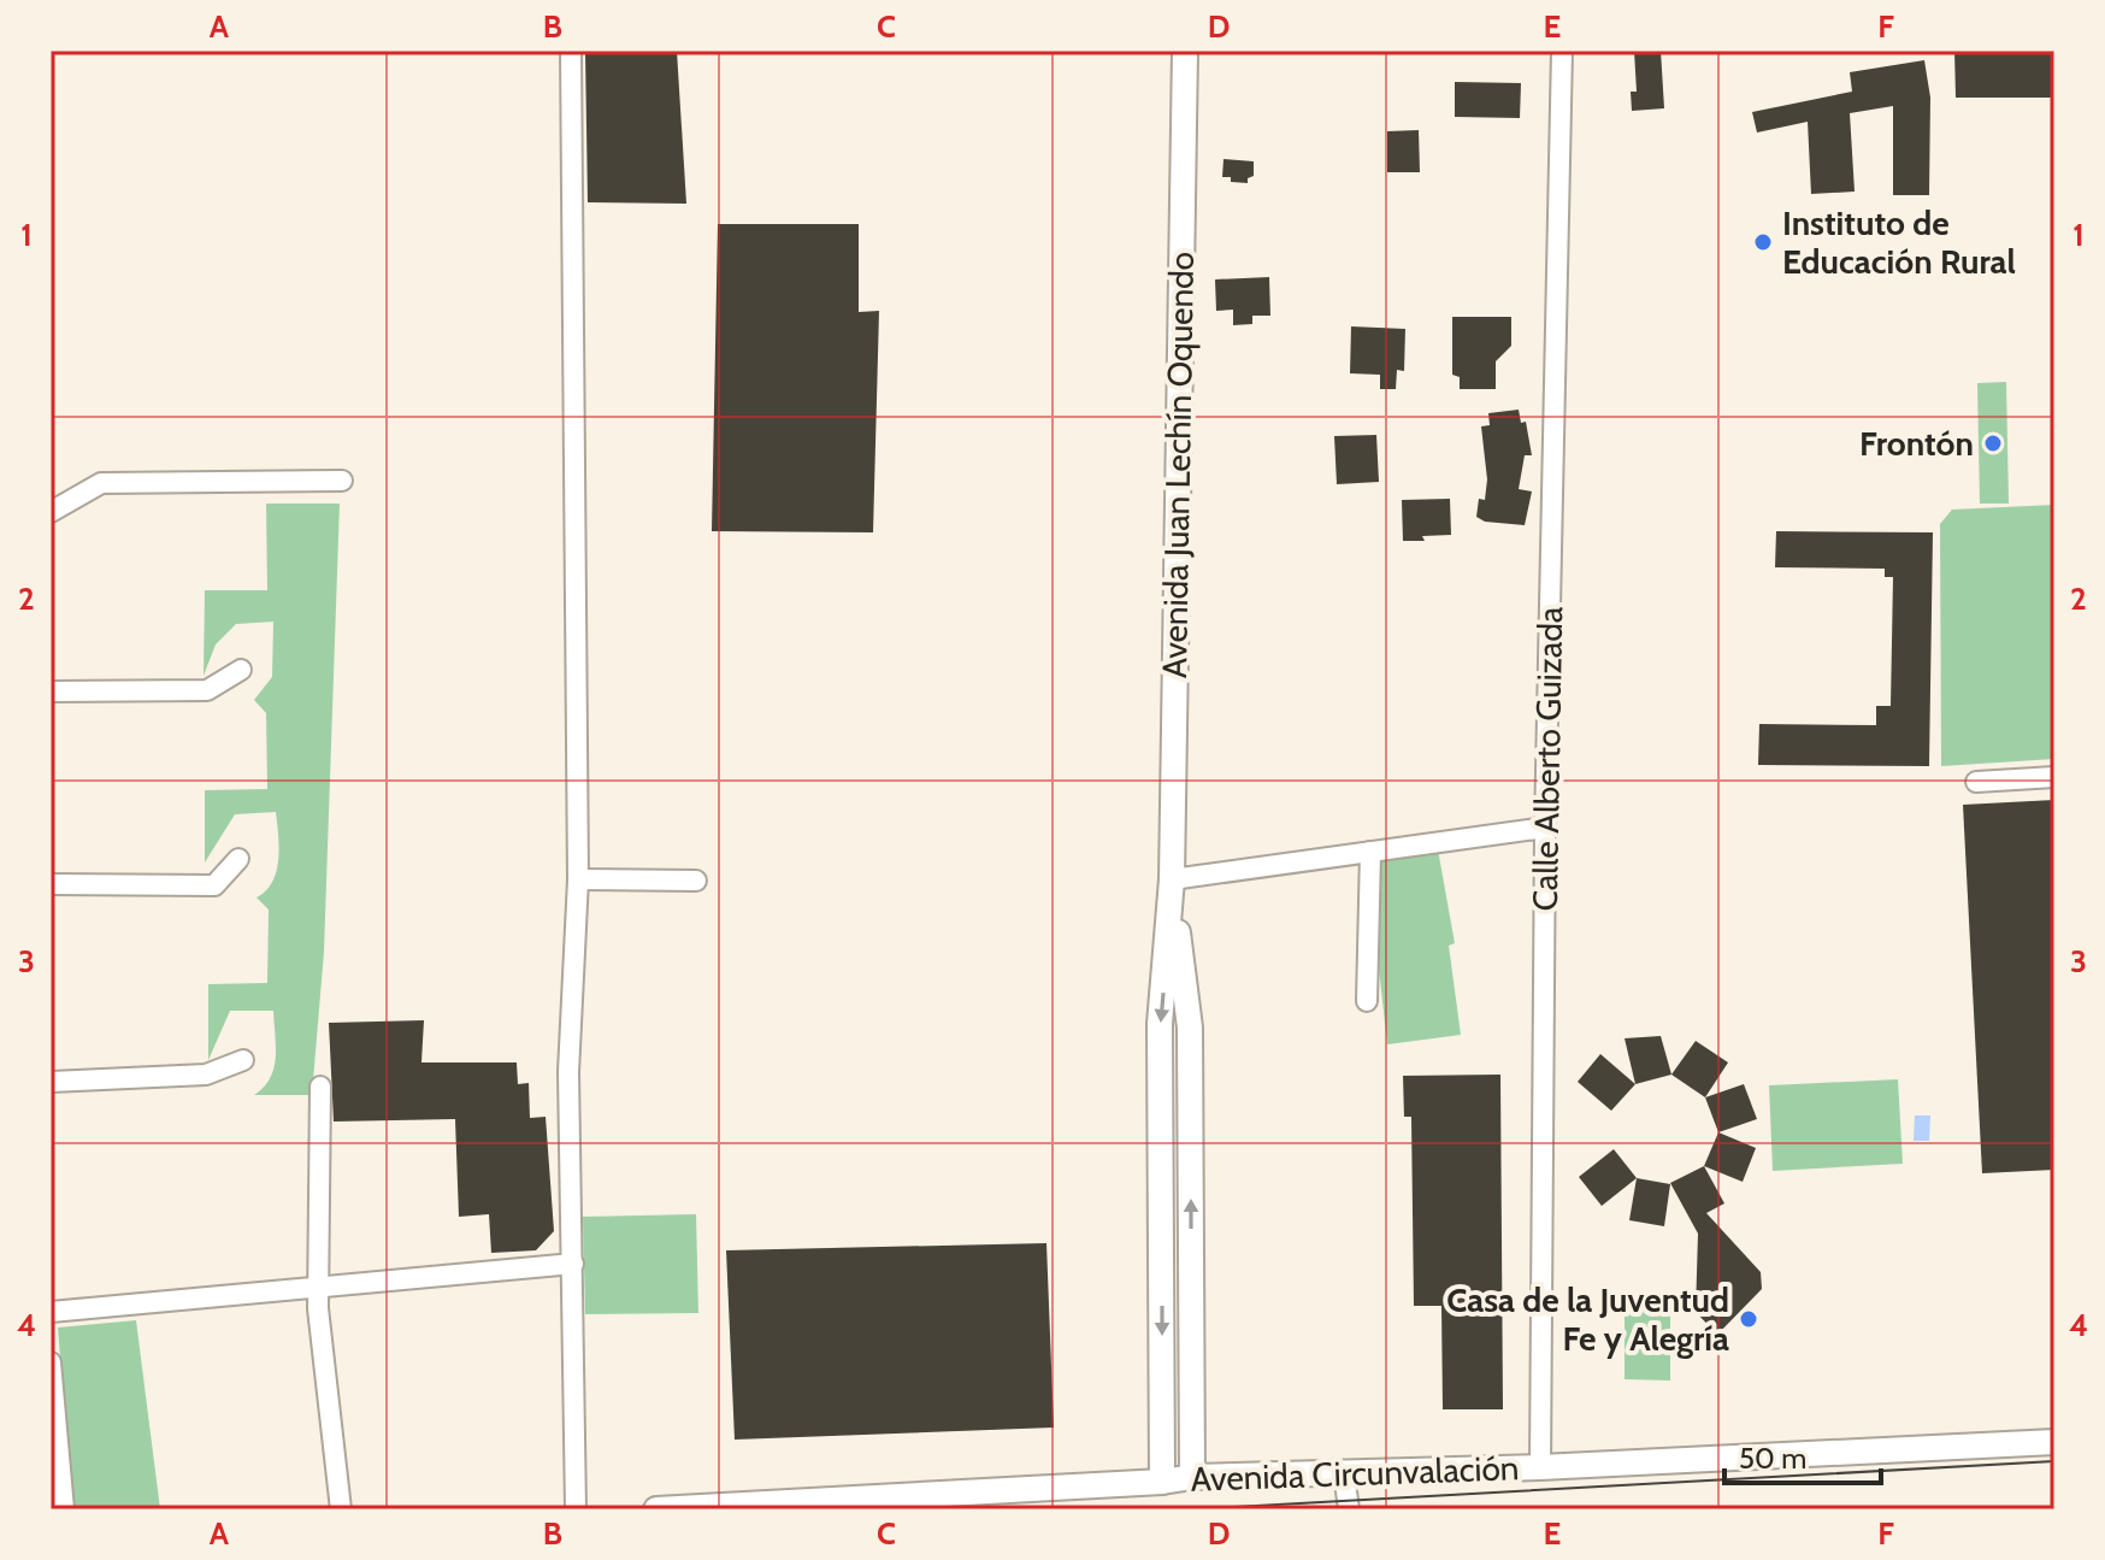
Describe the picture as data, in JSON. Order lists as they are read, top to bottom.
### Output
{
  "streets": {
    "street": ["Avenida Juan Lechín Oquendo", "Calle Alberto Guizada", "Avenida Circunvalación"]
  },
  "crossings": [
    ["Avenida Juan Lechín Oquendo", "Avenida Circunvalación"],
    ["Calle Alberto Guizada", "Avenida Circunvalación"]
  ],
  "places": ["Instituto de Educación Rural", "Frontón", "Casa de la Juventud Fe y Alegría"],
  "scale_bar": "50 m",
  "grid": {
    "columns": [
      "A",
      "B",
      "C",
      "D",
      "E",
      "F"
    ],
    "rows": [
      "1",
      "2",
      "3",
      "4"
    ]
  }
}
